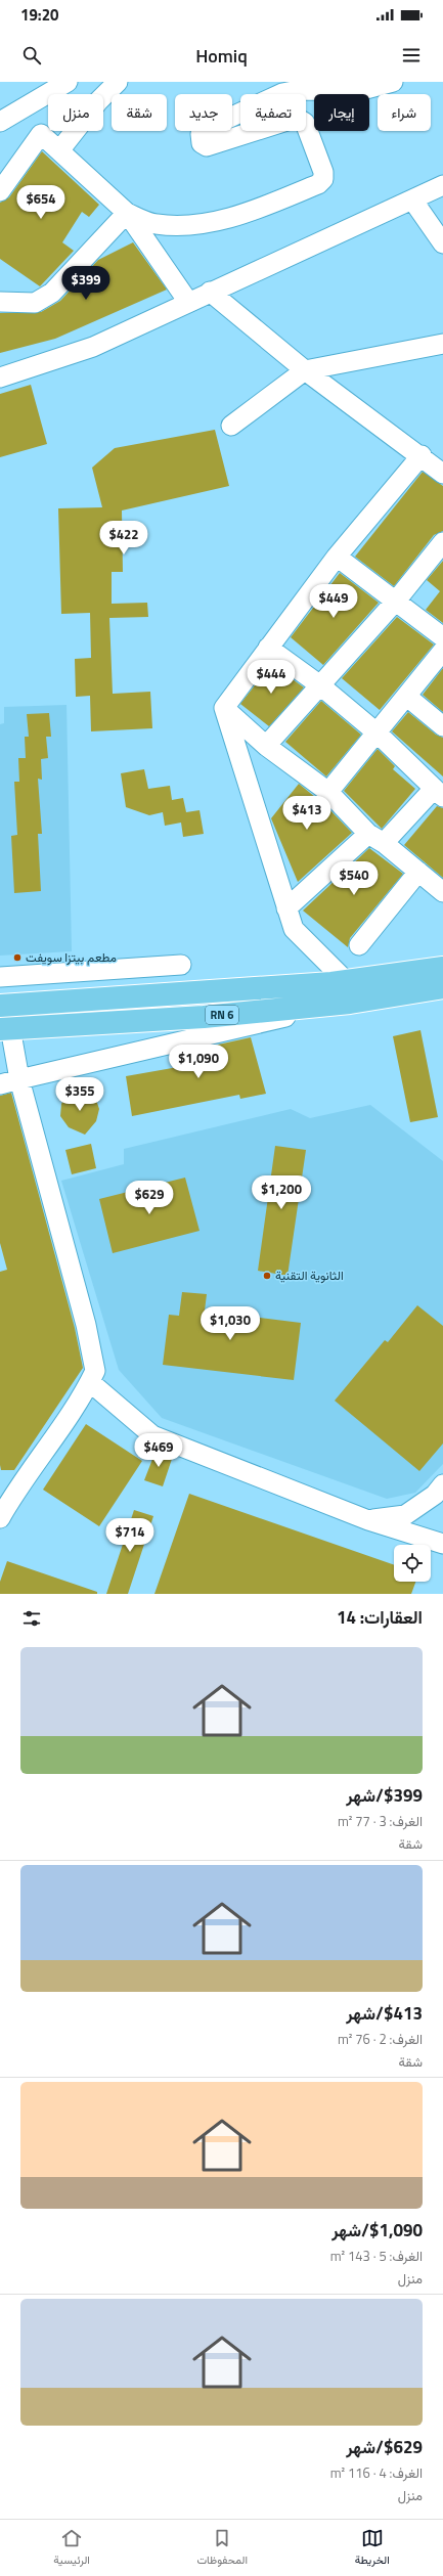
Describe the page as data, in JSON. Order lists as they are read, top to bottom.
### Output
{
  "streets": {
    "main road": ["RN 6"]
  },
  "places": ["مطعم بيتزا سويفت", "الثانوية التقنية"],
  "page": {
    "status": "19:20",
    "header": "Homiq",
    "chip": [
      "شراء",
      "إيجار",
      "تصفية",
      "جديد",
      "شقة",
      "منزل"
    ],
    "price": [
      "$654",
      "$399",
      "$422",
      "$449",
      "$444",
      "$413",
      "$540",
      "$1,090",
      "$355",
      "$1,200",
      "$629",
      "$1,030",
      "$469",
      "$714"
    ],
    "heading": "العقارات: 14",
    "list": [
      {
        "name": "$399/شهر",
        "note": "الغرف: 3 · 77 m² · شقة"
      },
      {
        "name": "$413/شهر",
        "note": "الغرف: 2 · 76 m² · شقة"
      },
      {
        "name": "$1,090/شهر",
        "note": "الغرف: 5 · 143 m² · منزل"
      },
      {
        "name": "$629/شهر",
        "note": "الغرف: 4 · 116 m² · منزل"
      }
    ],
    "tabs": ["الخريطة", "المحفوظات", "الرئيسية"]
  }
}
